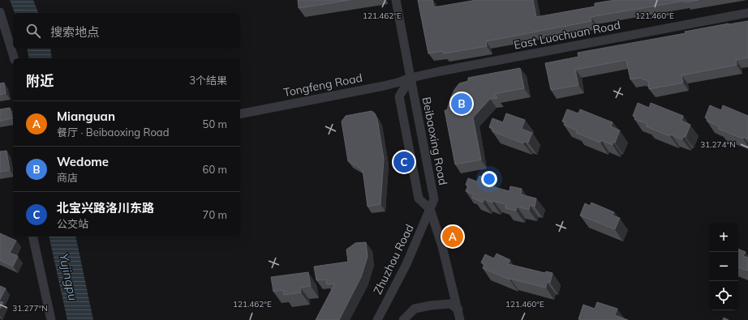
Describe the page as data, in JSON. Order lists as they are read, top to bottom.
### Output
{
  "streets": {
    "street": [
      "East Luochuan Road",
      "Tongfeng Road",
      "Beibaoxing Road",
      "Zhuzhou Road"
    ]
  },
  "crossings": [
    ["East Luochuan Road", "Tongfeng Road"],
    ["East Luochuan Road", "Beibaoxing Road"],
    ["Tongfeng Road", "Beibaoxing Road"],
    ["Beibaoxing Road", "Zhuzhou Road"]
  ],
  "water": ["Yujingpu"],
  "page": {
    "search": "搜索地点",
    "heading": ["附近", "3个结果"],
    "pins": ["B", "C", "A"],
    "list": [
      {
        "mark": "A",
        "name": "Mianguan",
        "note": "餐厅 · Beibaoxing Road",
        "value": "50 m"
      },
      {
        "mark": "B",
        "name": "Wedome",
        "note": "商店",
        "value": "60 m"
      },
      {
        "mark": "C",
        "name": "北宝兴路洛川东路",
        "note": "公交站",
        "value": "70 m"
      }
    ],
    "map_buttons": ["+", "−"]
  },
  "coordinates": [
    "121.462°E",
    "121.460°E",
    "31.274°N",
    "31.277°N"
  ]
}
